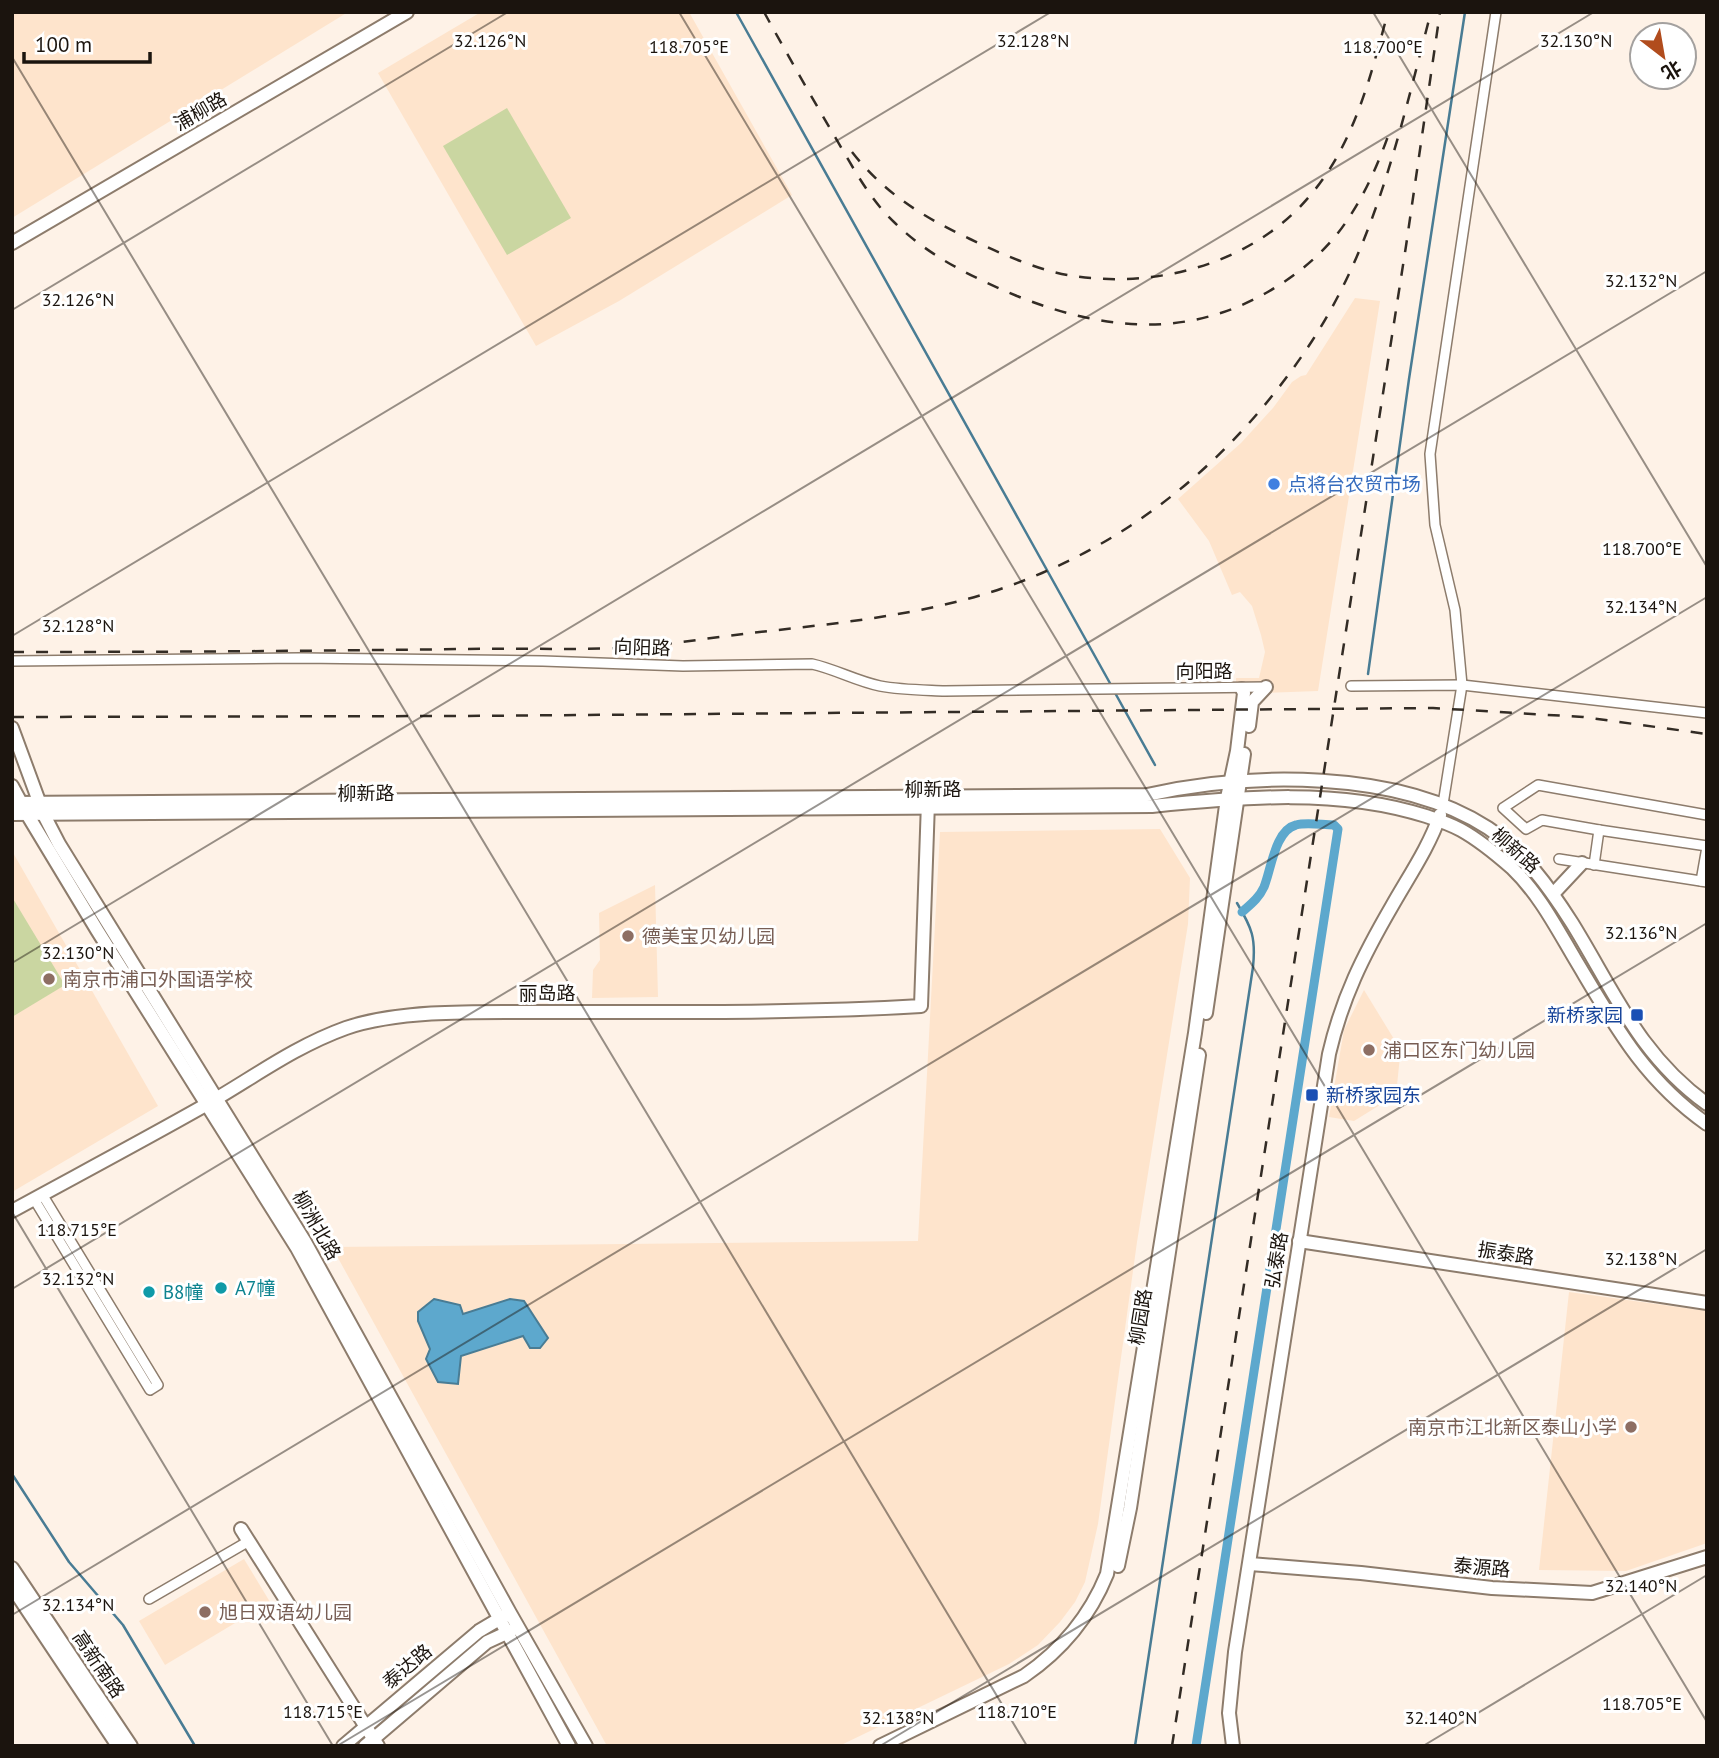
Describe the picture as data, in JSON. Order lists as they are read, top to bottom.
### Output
{
  "streets": {
    "street": [
      "浦柳路",
      "向阳路",
      "柳新路",
      "丽岛路",
      "柳洲北路",
      "振泰路",
      "弘泰路",
      "柳园路",
      "泰源路",
      "高新南路",
      "泰达路"
    ]
  },
  "crossings": [
    ["柳新路", "丽岛路"],
    ["柳新路", "柳洲北路"],
    ["柳新路", "弘泰路"],
    ["柳新路", "柳园路"],
    ["丽岛路", "柳洲北路"],
    ["柳洲北路", "泰达路"],
    ["振泰路", "弘泰路"],
    ["弘泰路", "泰源路"]
  ],
  "places": {
    "other": [
      "点将台农贸市场",
      "德美宝贝幼儿园",
      "南京市浦口外国语学校",
      "浦口区东门幼儿园",
      "A7幢",
      "B8幢",
      "南京市江北新区泰山小学",
      "旭日双语幼儿园"
    ],
    "transit": ["新桥家园", "新桥家园东"]
  },
  "scale_bar": "100 m",
  "north": "bottom right",
  "coordinates": [
    "32.126°N",
    "32.128°N",
    "32.130°N",
    "118.705°E",
    "118.700°E",
    "32.132°N",
    "32.134°N",
    "32.136°N",
    "118.715°E",
    "32.138°N",
    "32.140°N",
    "118.710°E"
  ]
}
